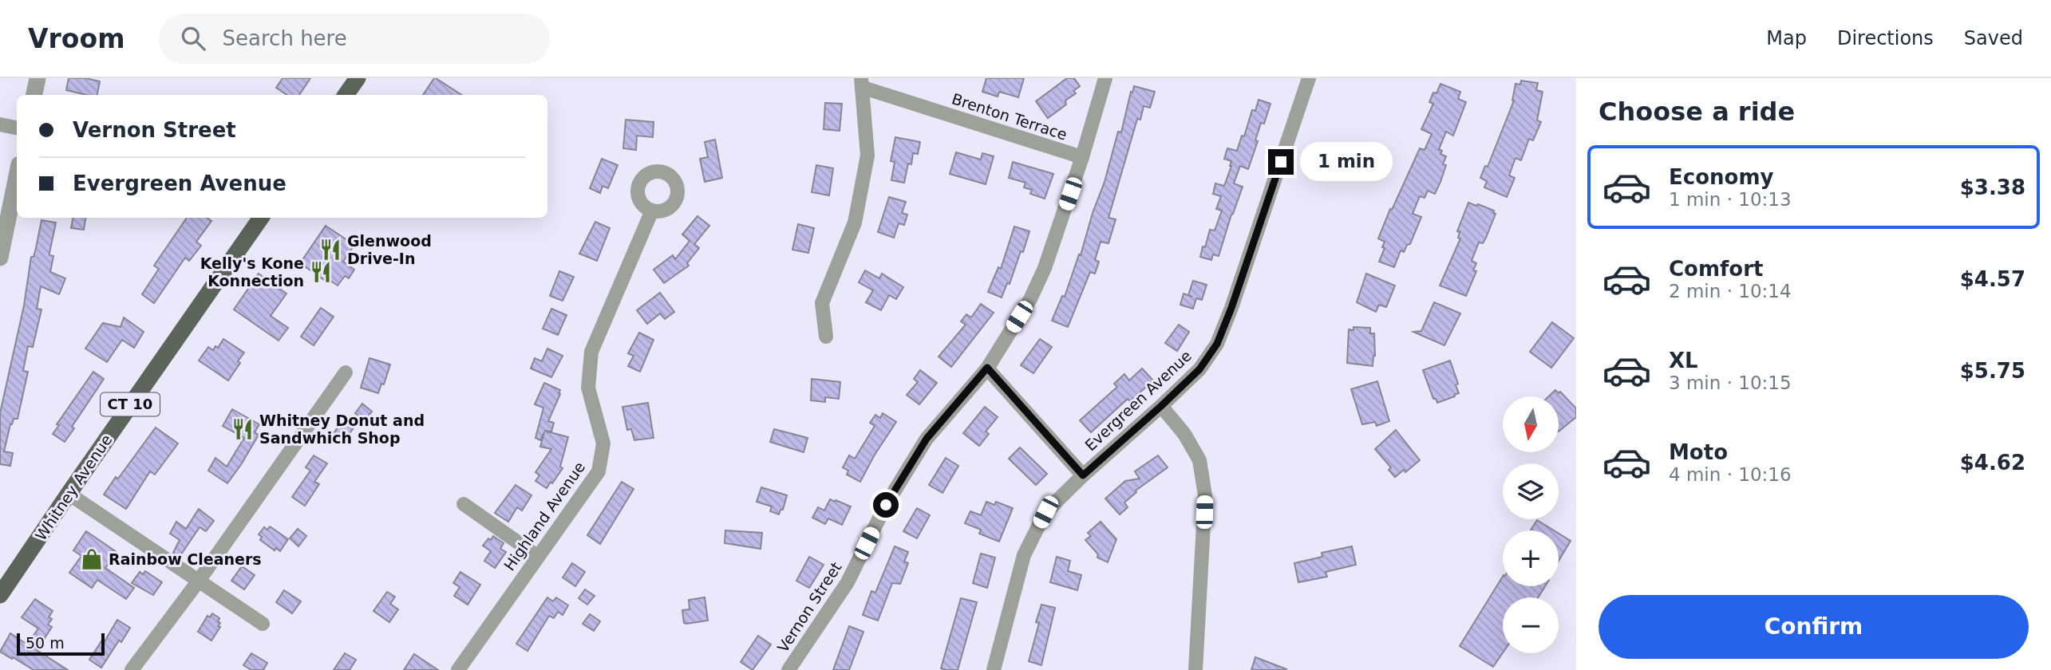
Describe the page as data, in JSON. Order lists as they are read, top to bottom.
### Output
{
  "streets": {
    "main road": ["CT 10", "Whitney Avenue"],
    "street": [
      "Brenton Terrace",
      "Evergreen Avenue",
      "Highland Avenue",
      "Vernon Street"
    ]
  },
  "crossings": [
    ["Brenton Terrace", "Vernon Street"]
  ],
  "places": {
    "restaurant": ["Glenwood Drive-In", "Kelly's Kone Konnection", "Whitney Donut and Sandwhich Shop"],
    "shop": ["Rainbow Cleaners"]
  },
  "scale_bar": "50 m",
  "north": "bottom",
  "page": {
    "header": "Vroom",
    "search": "Search here",
    "nav": ["Map", "Directions", "Saved"],
    "heading": "Choose a ride",
    "banner": ["Vernon Street", "Evergreen Avenue"],
    "bubble": "1 min",
    "list": [
      {
        "name": "Economy",
        "note": "1 min · 10:13",
        "value": "$3.38"
      },
      {
        "name": "Comfort",
        "note": "2 min · 10:14",
        "value": "$4.57"
      },
      {
        "name": "XL",
        "note": "3 min · 10:15",
        "value": "$5.75"
      },
      {
        "name": "Moto",
        "note": "4 min · 10:16",
        "value": "$4.62"
      }
    ],
    "map_buttons": ["+", "−"],
    "buttons": "Confirm",
    "scale": "50 m"
  }
}
